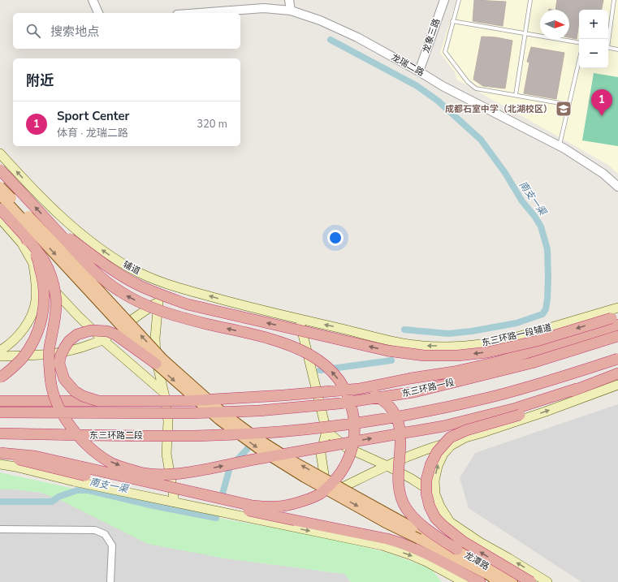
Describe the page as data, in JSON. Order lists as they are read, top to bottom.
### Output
{
  "streets": {
    "highway": ["东三环路一段", "东三环路二段"],
    "main road": ["辅道", "东三环路一段辅道", "龙潭路"],
    "street": ["龙象三路", "龙瑞二路"]
  },
  "crossings": [
    ["龙象三路", "龙瑞二路"],
    ["辅道", "东三环路一段辅道"]
  ],
  "one_way": ["东三环路一段辅道"],
  "water": ["南支一渠"],
  "places": {
    "school or university": ["成都石室中学（北湖校区）"]
  },
  "north": "right",
  "page": {
    "map_buttons": ["+", "−"],
    "search": "搜索地点",
    "heading": "附近",
    "pins": "1",
    "list": [
      {
        "mark": "1",
        "name": "Sport Center",
        "note": "体育 · 龙瑞二路",
        "value": "320 m"
      }
    ]
  }
}
